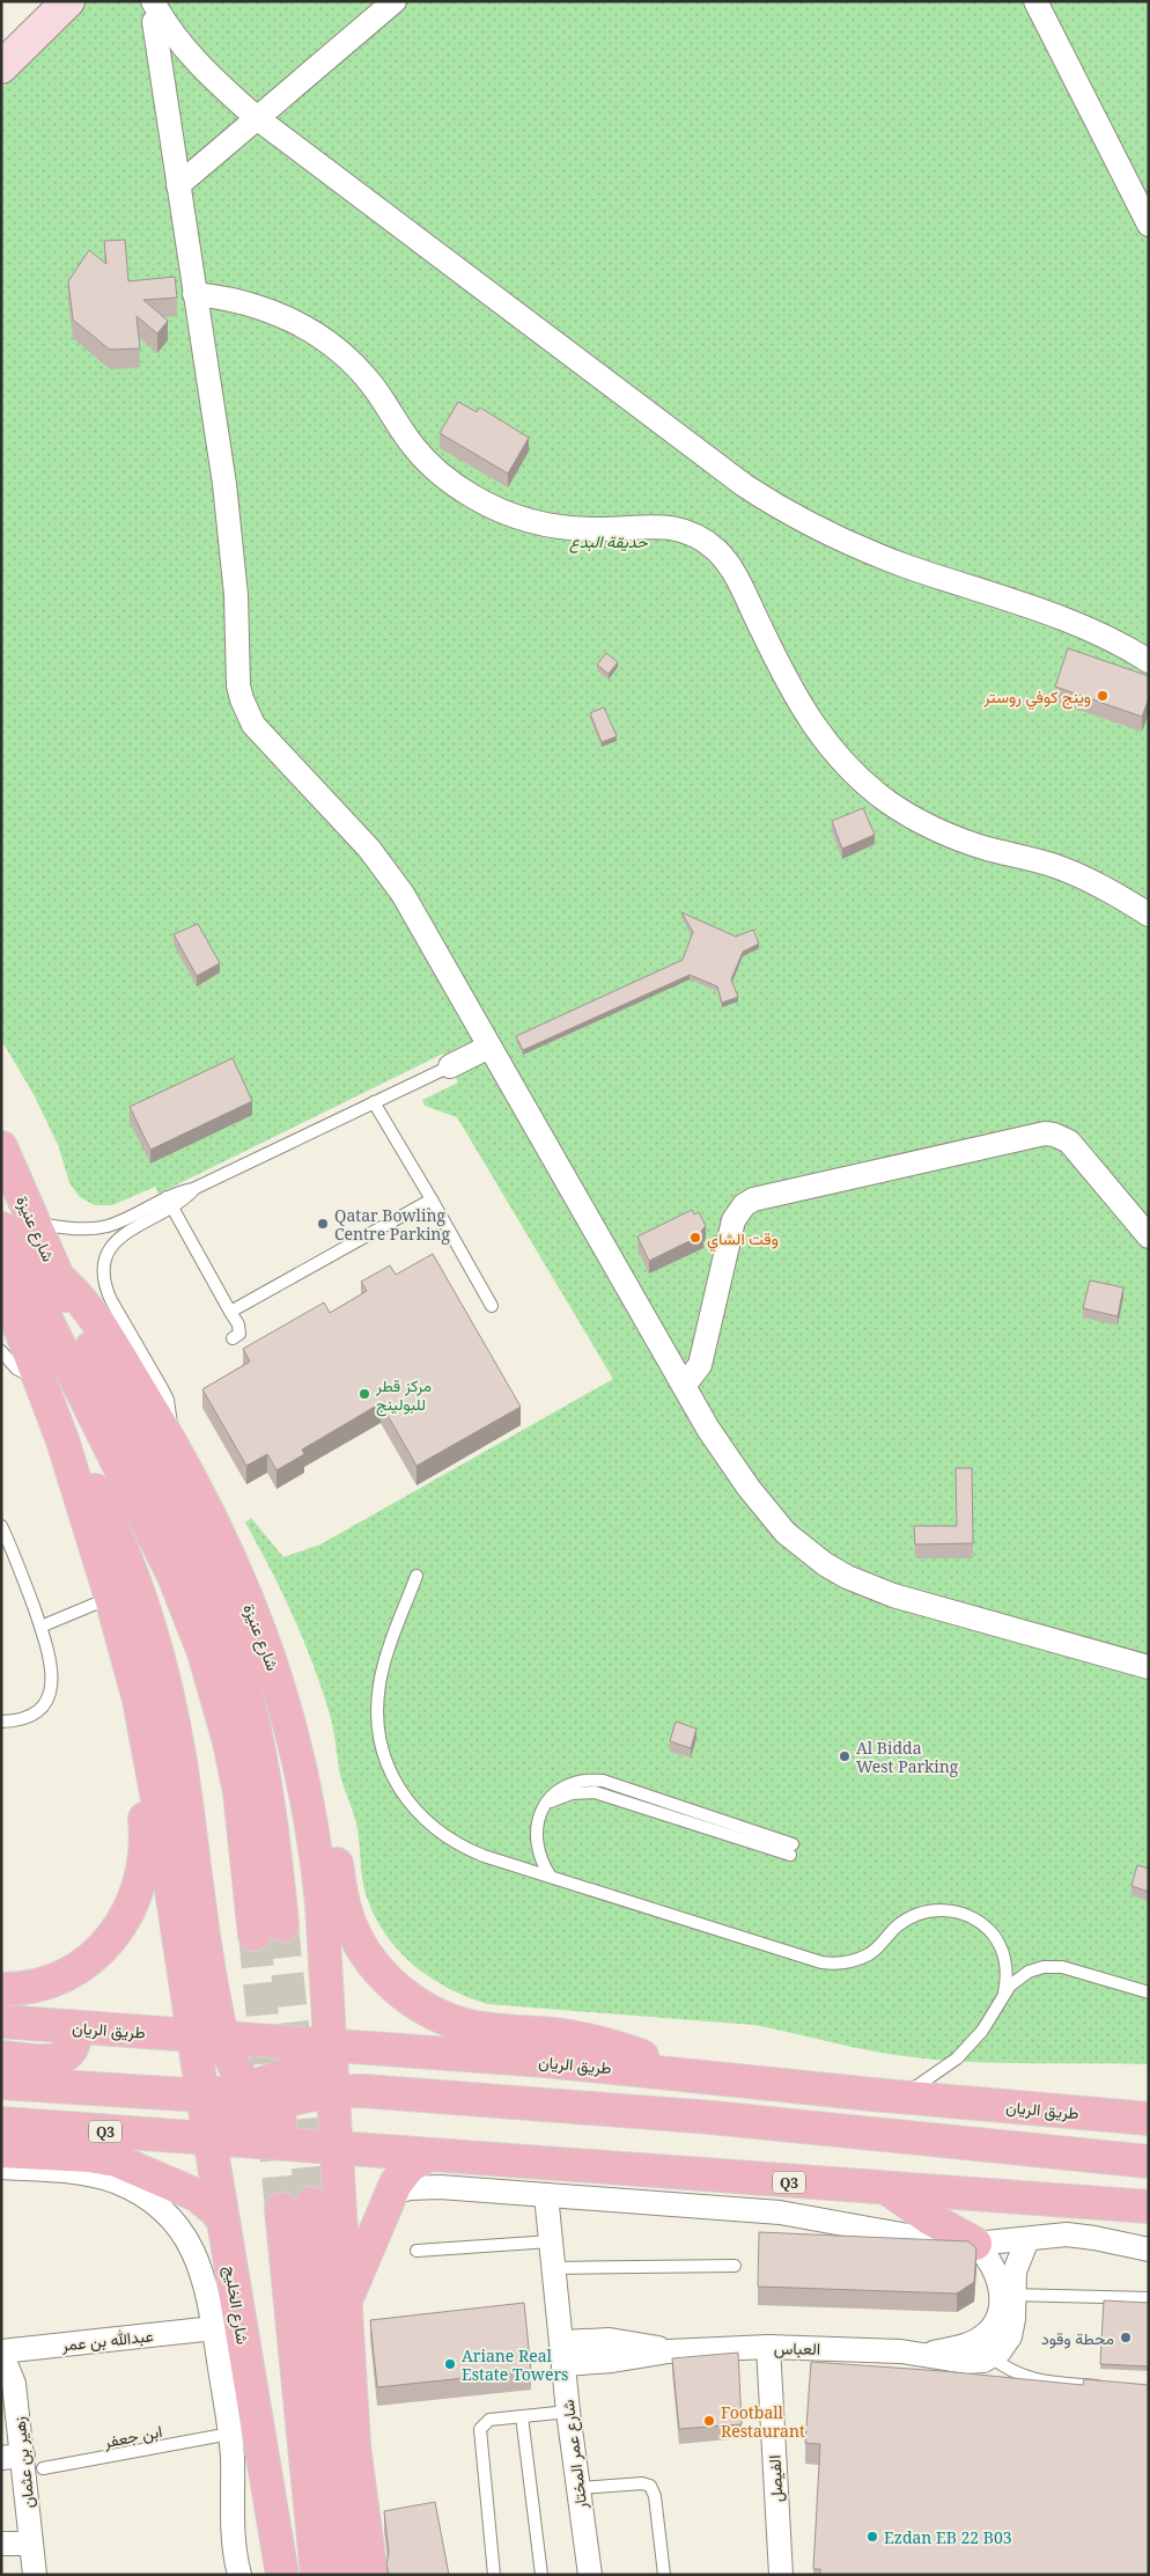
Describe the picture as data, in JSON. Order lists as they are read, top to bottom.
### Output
{
  "streets": {
    "main road": [
      "شارع عنيزة",
      "طريق الريان",
      "Q3",
      "شارع الخليج"
    ],
    "street": [
      "عبدالله بن عمر",
      "العباس",
      "شارع عمر المختار",
      "زهير بن عثمان",
      "الفيصل"
    ],
    "lane": ["ابن جعفر"]
  },
  "crossings": [
    ["شارع عنيزة", "طريق الريان"],
    ["طريق الريان", "شارع الخليج"],
    ["Q3", "شارع الخليج"],
    ["شارع الخليج", "عبدالله بن عمر"],
    ["شارع الخليج", "ابن جعفر"],
    ["عبدالله بن عمر", "زهير بن عثمان"],
    ["العباس", "شارع عمر المختار"],
    ["العباس", "الفيصل"]
  ],
  "parks": ["حديقة البدع"],
  "places": [
    "وينج كوفي روستر",
    "Qatar Bowling Centre Parking",
    "وقت الشاي",
    "مركز قطر للبولينج",
    "Al Bidda West Parking",
    "محطة وقود",
    "Ariane Real Estate Towers",
    "Football Restaurant",
    "Ezdan EB 22 B03"
  ]
}
